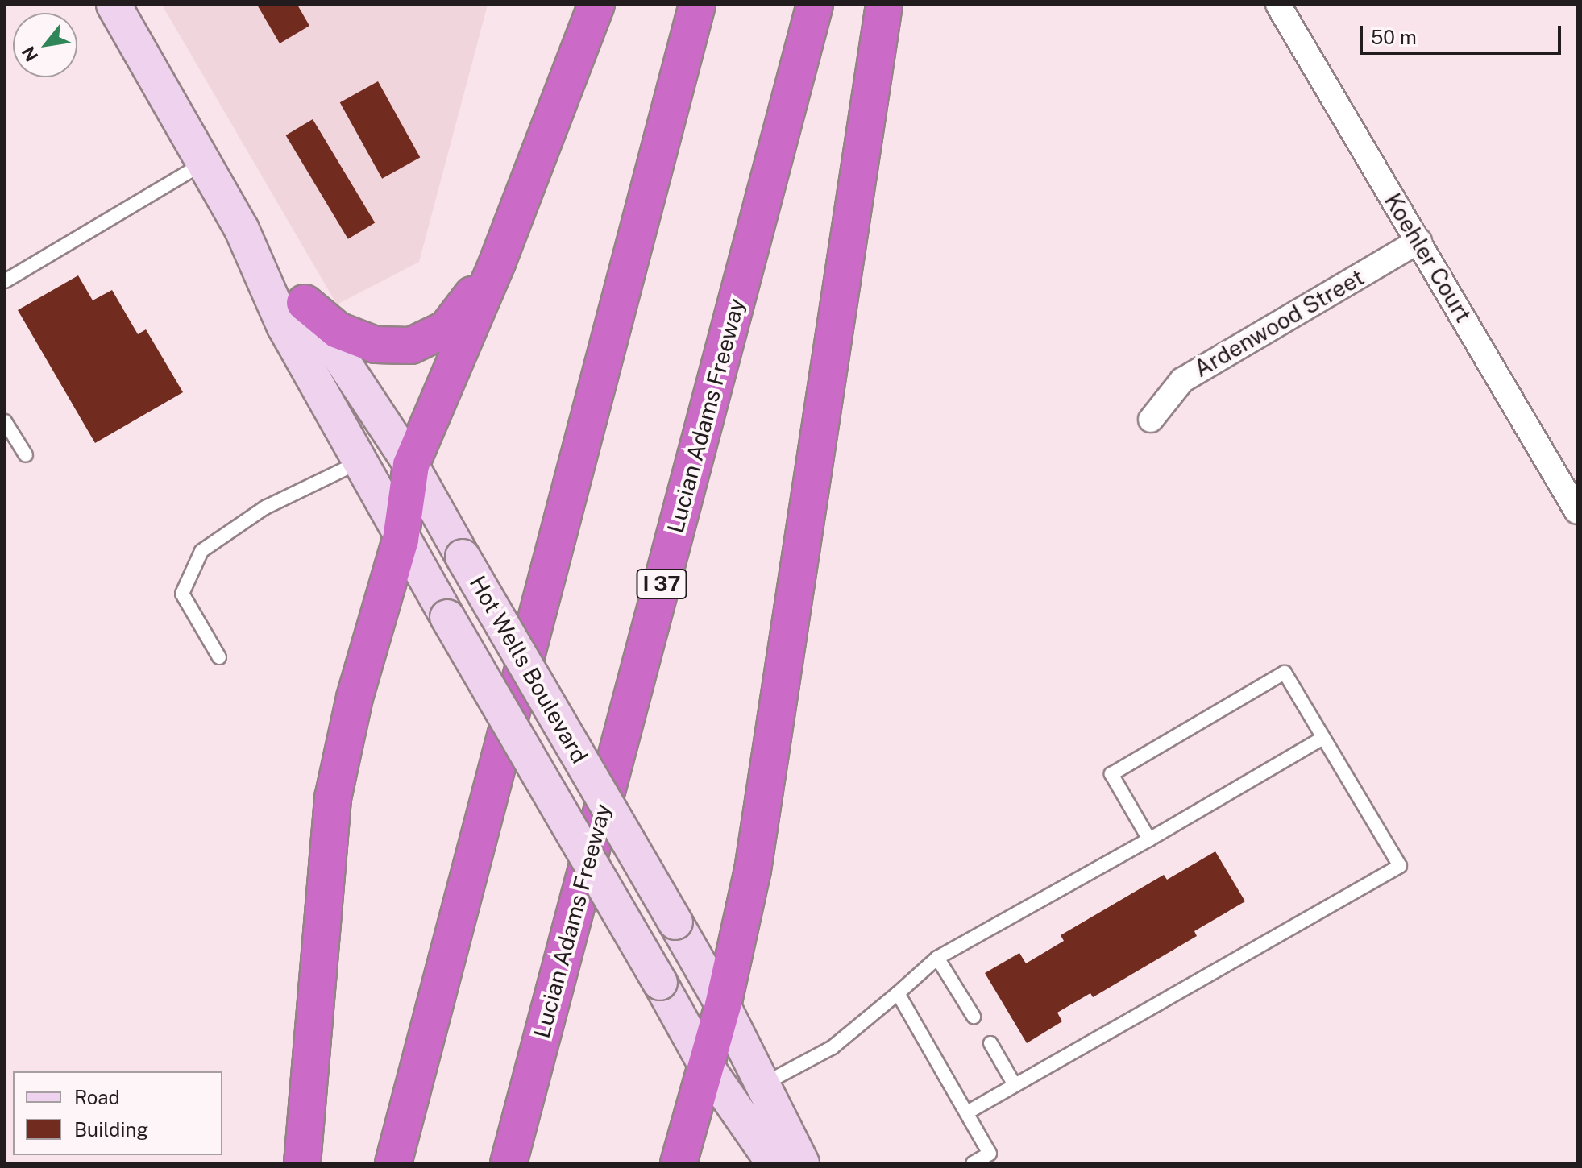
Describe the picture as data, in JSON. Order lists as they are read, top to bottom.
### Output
{
  "streets": {
    "highway": ["Lucian Adams Freeway", "I 37"],
    "street": ["Koehler Court", "Ardenwood Street", "Hot Wells Boulevard"]
  },
  "crossings": [
    ["Koehler Court", "Ardenwood Street"]
  ],
  "legend": ["Road", "Building"],
  "scale_bar": "50 m",
  "north": "bottom left"
}
